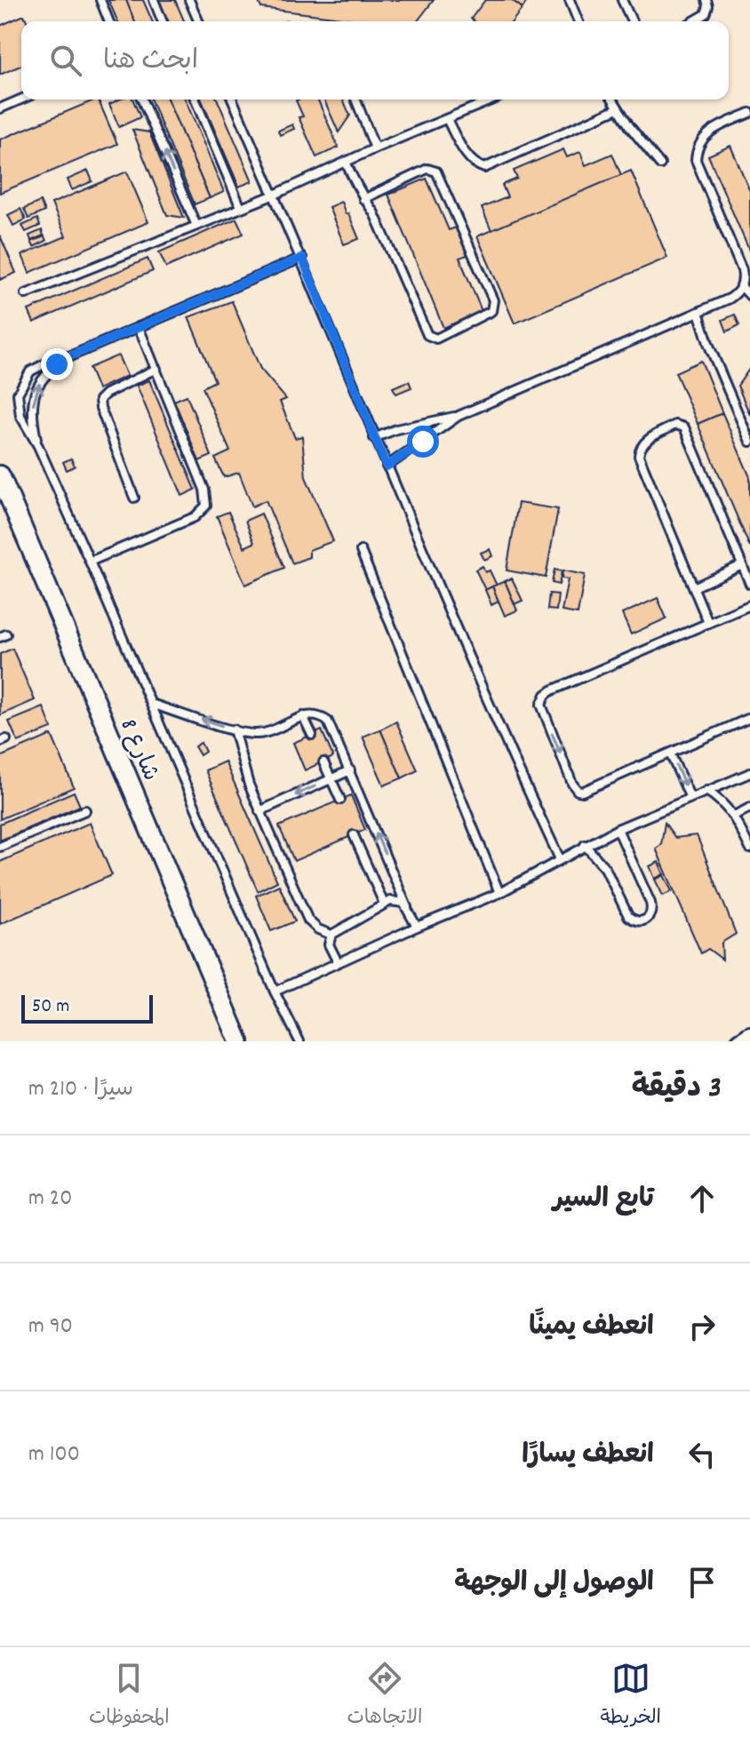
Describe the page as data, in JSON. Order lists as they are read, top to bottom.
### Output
{
  "streets": {
    "street": ["شارع 8"]
  },
  "scale_bar": "50 m",
  "page": {
    "search": "ابحث هنا",
    "scale": "50 m",
    "heading": ["3 دقيقة", "سيرًا · 210 m"],
    "list": [
      ["تابع السير", "20 m"],
      ["انعطف يمينًا", "90 m"],
      ["انعطف يسارًا", "100 m"],
      "الوصول إلى الوجهة"
    ],
    "nav": ["الخريطة", "الاتجاهات", "المحفوظات"]
  }
}
